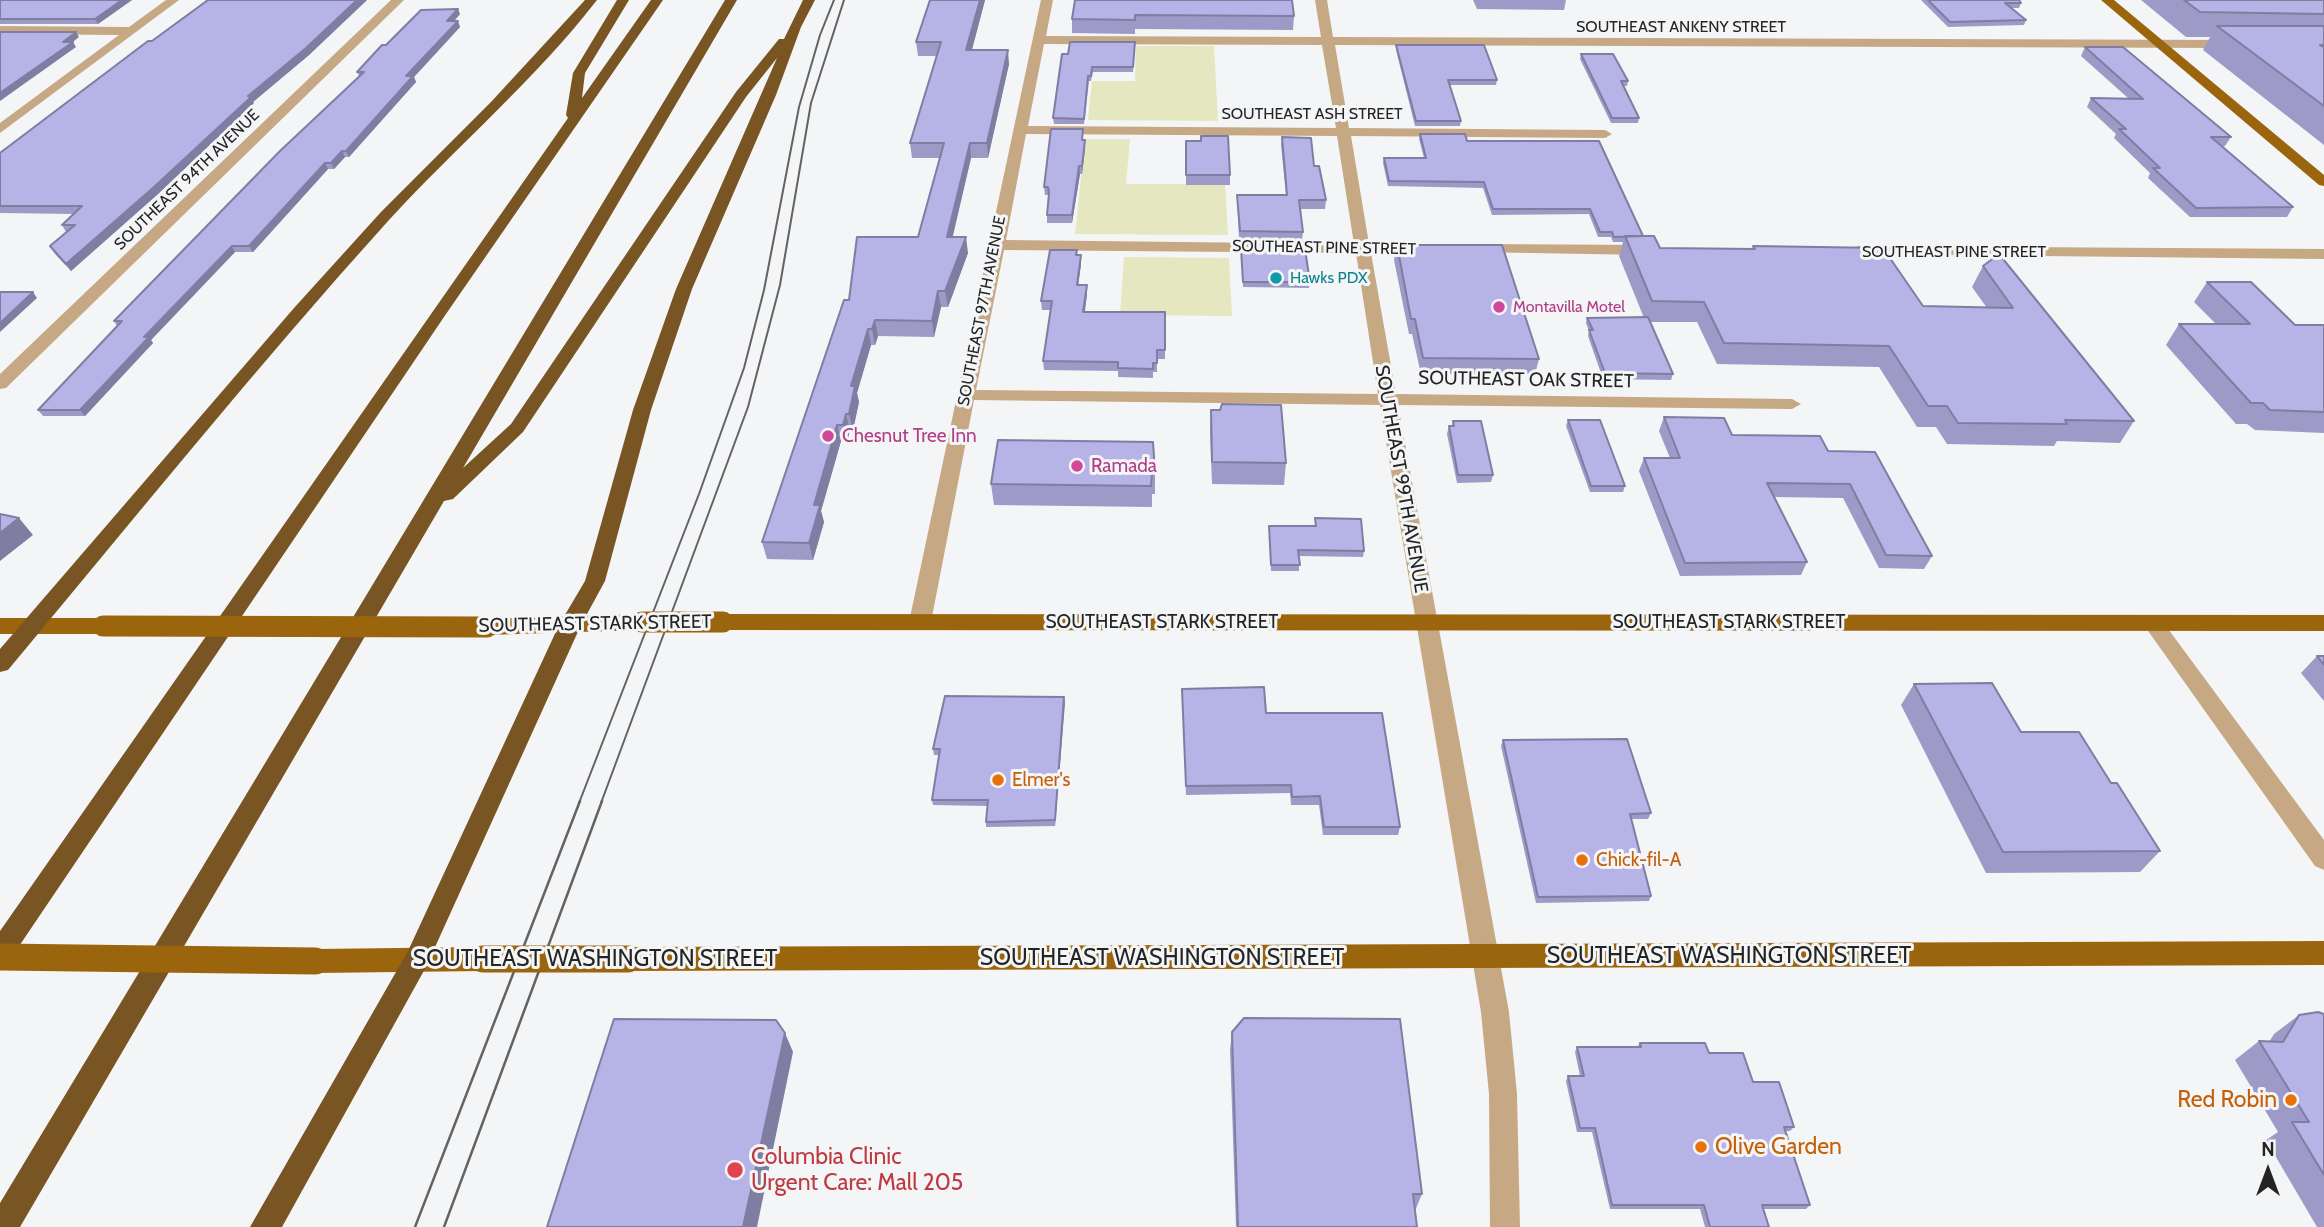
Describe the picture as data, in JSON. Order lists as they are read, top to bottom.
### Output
{
  "streets": {
    "main road": ["SOUTHEAST STARK STREET", "SOUTHEAST WASHINGTON STREET"],
    "street": [
      "SOUTHEAST ANKENY STREET",
      "SOUTHEAST ASH STREET",
      "SOUTHEAST 94TH AVENUE",
      "SOUTHEAST PINE STREET",
      "SOUTHEAST 97TH AVENUE",
      "SOUTHEAST OAK STREET",
      "SOUTHEAST 99TH AVENUE"
    ]
  },
  "crossings": [
    ["SOUTHEAST ANKENY STREET", "SOUTHEAST 97TH AVENUE"],
    ["SOUTHEAST ANKENY STREET", "SOUTHEAST 99TH AVENUE"],
    ["SOUTHEAST ASH STREET", "SOUTHEAST 97TH AVENUE"],
    ["SOUTHEAST ASH STREET", "SOUTHEAST 99TH AVENUE"],
    ["SOUTHEAST PINE STREET", "SOUTHEAST 97TH AVENUE"],
    ["SOUTHEAST PINE STREET", "SOUTHEAST 99TH AVENUE"],
    ["SOUTHEAST 97TH AVENUE", "SOUTHEAST OAK STREET"],
    ["SOUTHEAST 97TH AVENUE", "SOUTHEAST STARK STREET"],
    ["SOUTHEAST OAK STREET", "SOUTHEAST 99TH AVENUE"],
    ["SOUTHEAST 99TH AVENUE", "SOUTHEAST STARK STREET"],
    ["SOUTHEAST 99TH AVENUE", "SOUTHEAST WASHINGTON STREET"]
  ],
  "places": [
    "Hawks PDX",
    "Montavilla Motel",
    "Chesnut Tree Inn",
    "Ramada",
    "Elmer's",
    "Chick-fil-A",
    "Red Robin",
    "Olive Garden",
    "Columbia Clinic Urgent Care: Mall 205"
  ],
  "north": "top"
}
